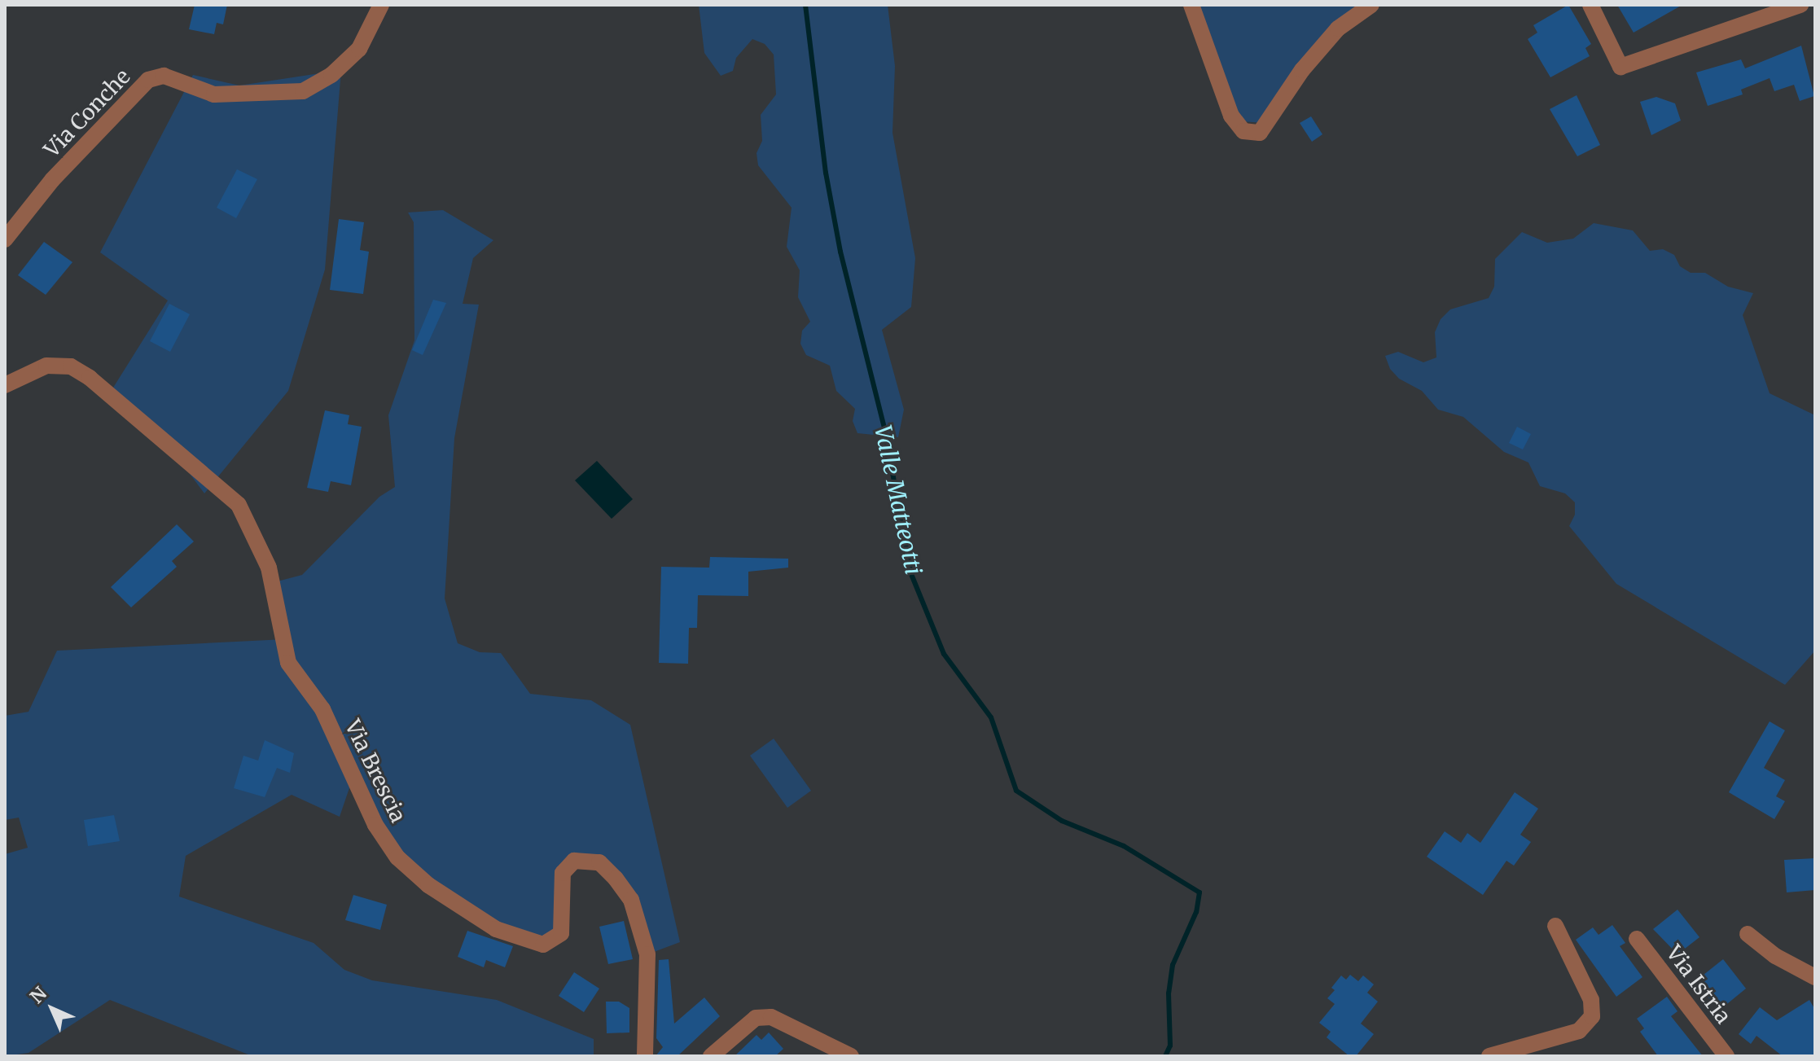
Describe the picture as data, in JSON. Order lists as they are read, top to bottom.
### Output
{
  "streets": {
    "street": ["Via Conche", "Via Brescia", "Via Istria"]
  },
  "water": ["Valle Matteotti"],
  "north": "top left"
}
